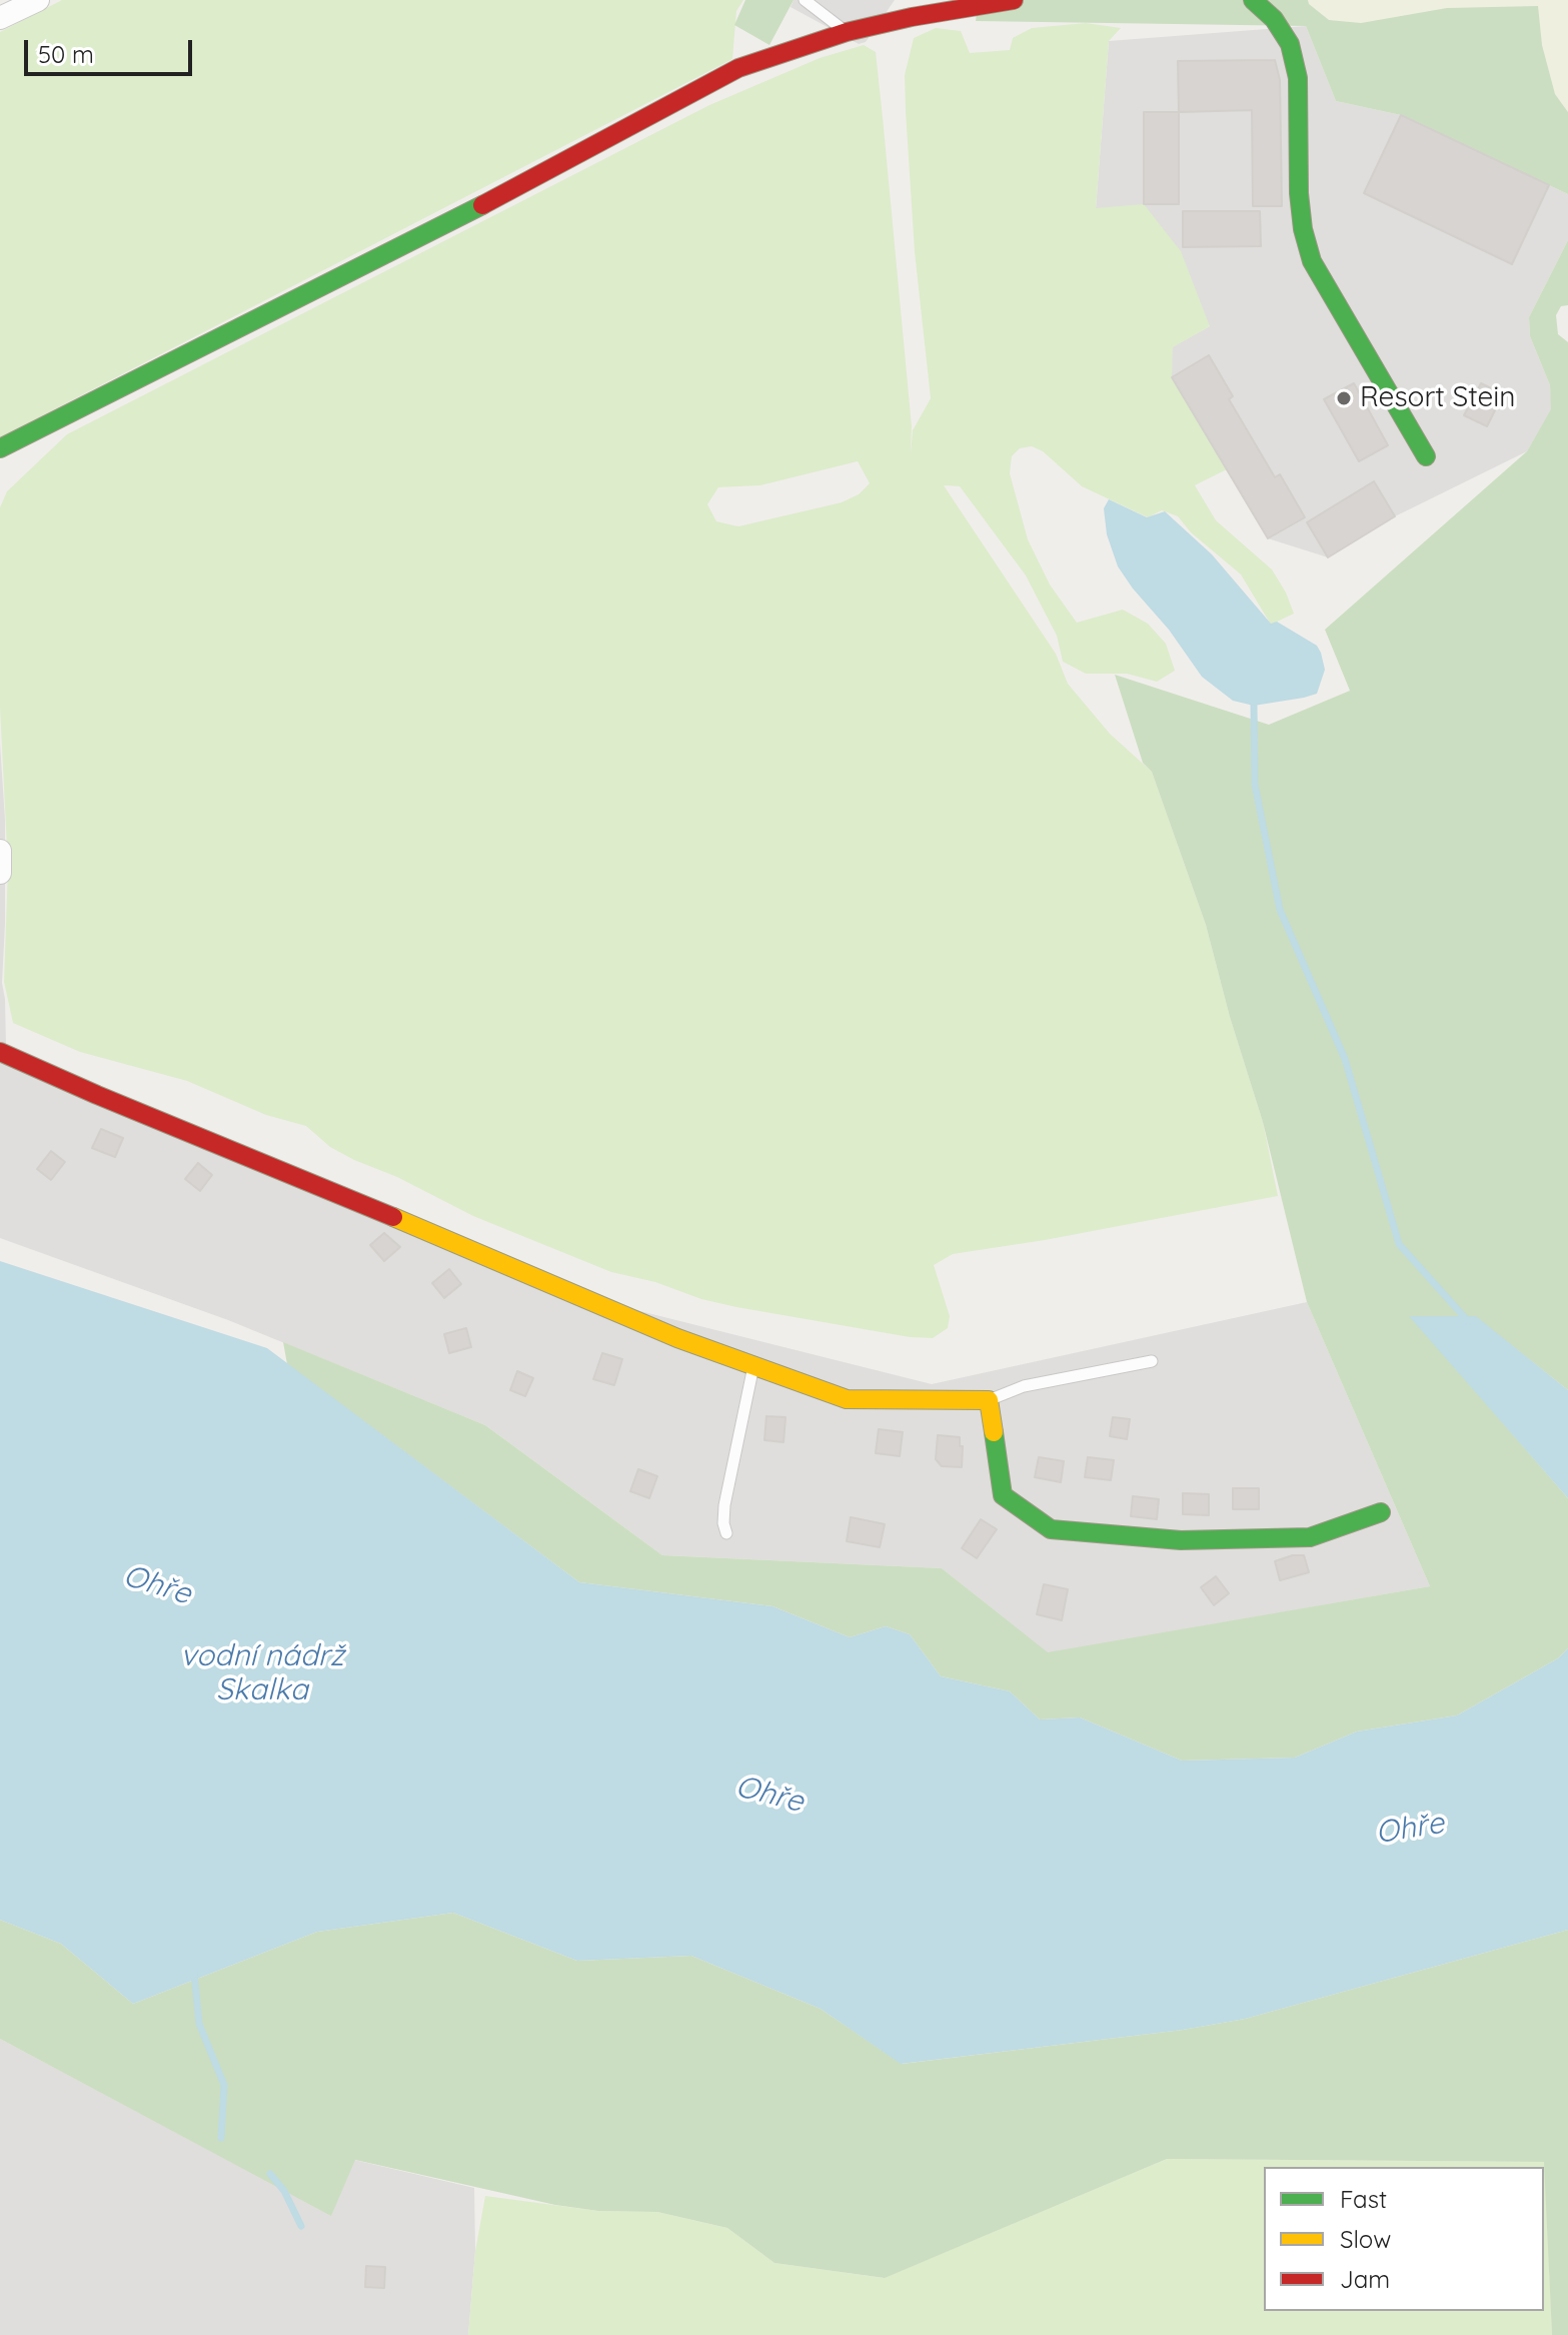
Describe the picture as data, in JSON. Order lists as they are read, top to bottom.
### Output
{
  "water": ["Ohře", "vodní nádrž Skalka"],
  "places": ["Resort Stein"],
  "legend": ["Fast", "Slow", "Jam"],
  "scale_bar": "50 m"
}
